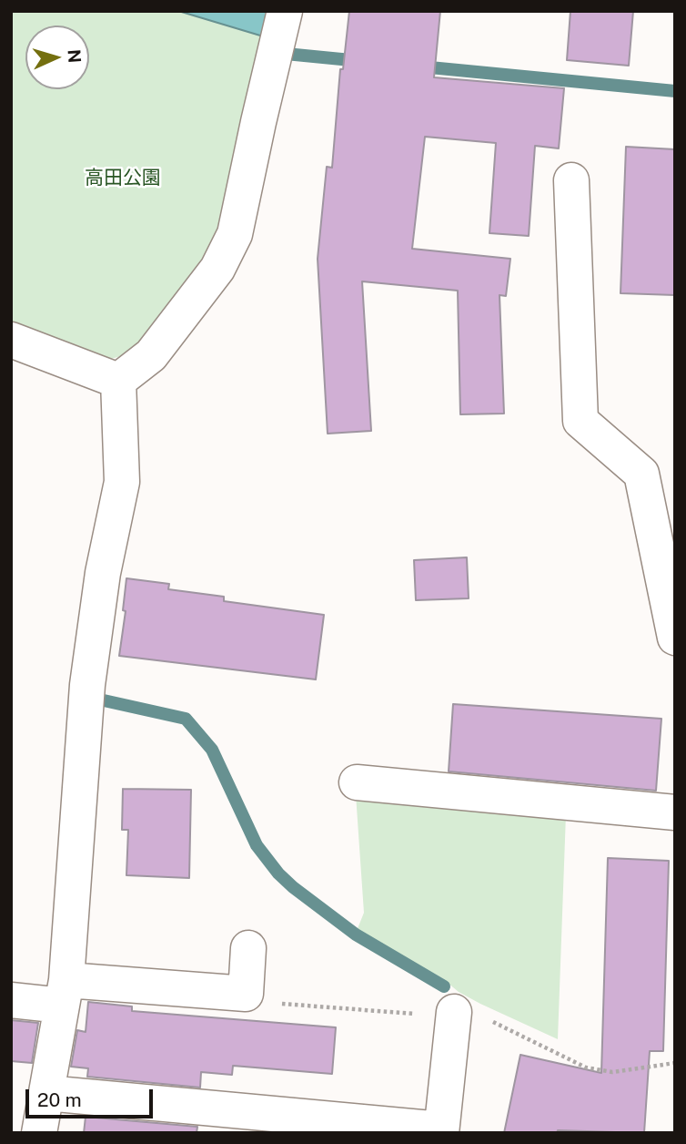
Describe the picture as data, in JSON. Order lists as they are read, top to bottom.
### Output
{
  "parks": ["高田公園"],
  "scale_bar": "20 m",
  "north": "right"
}
